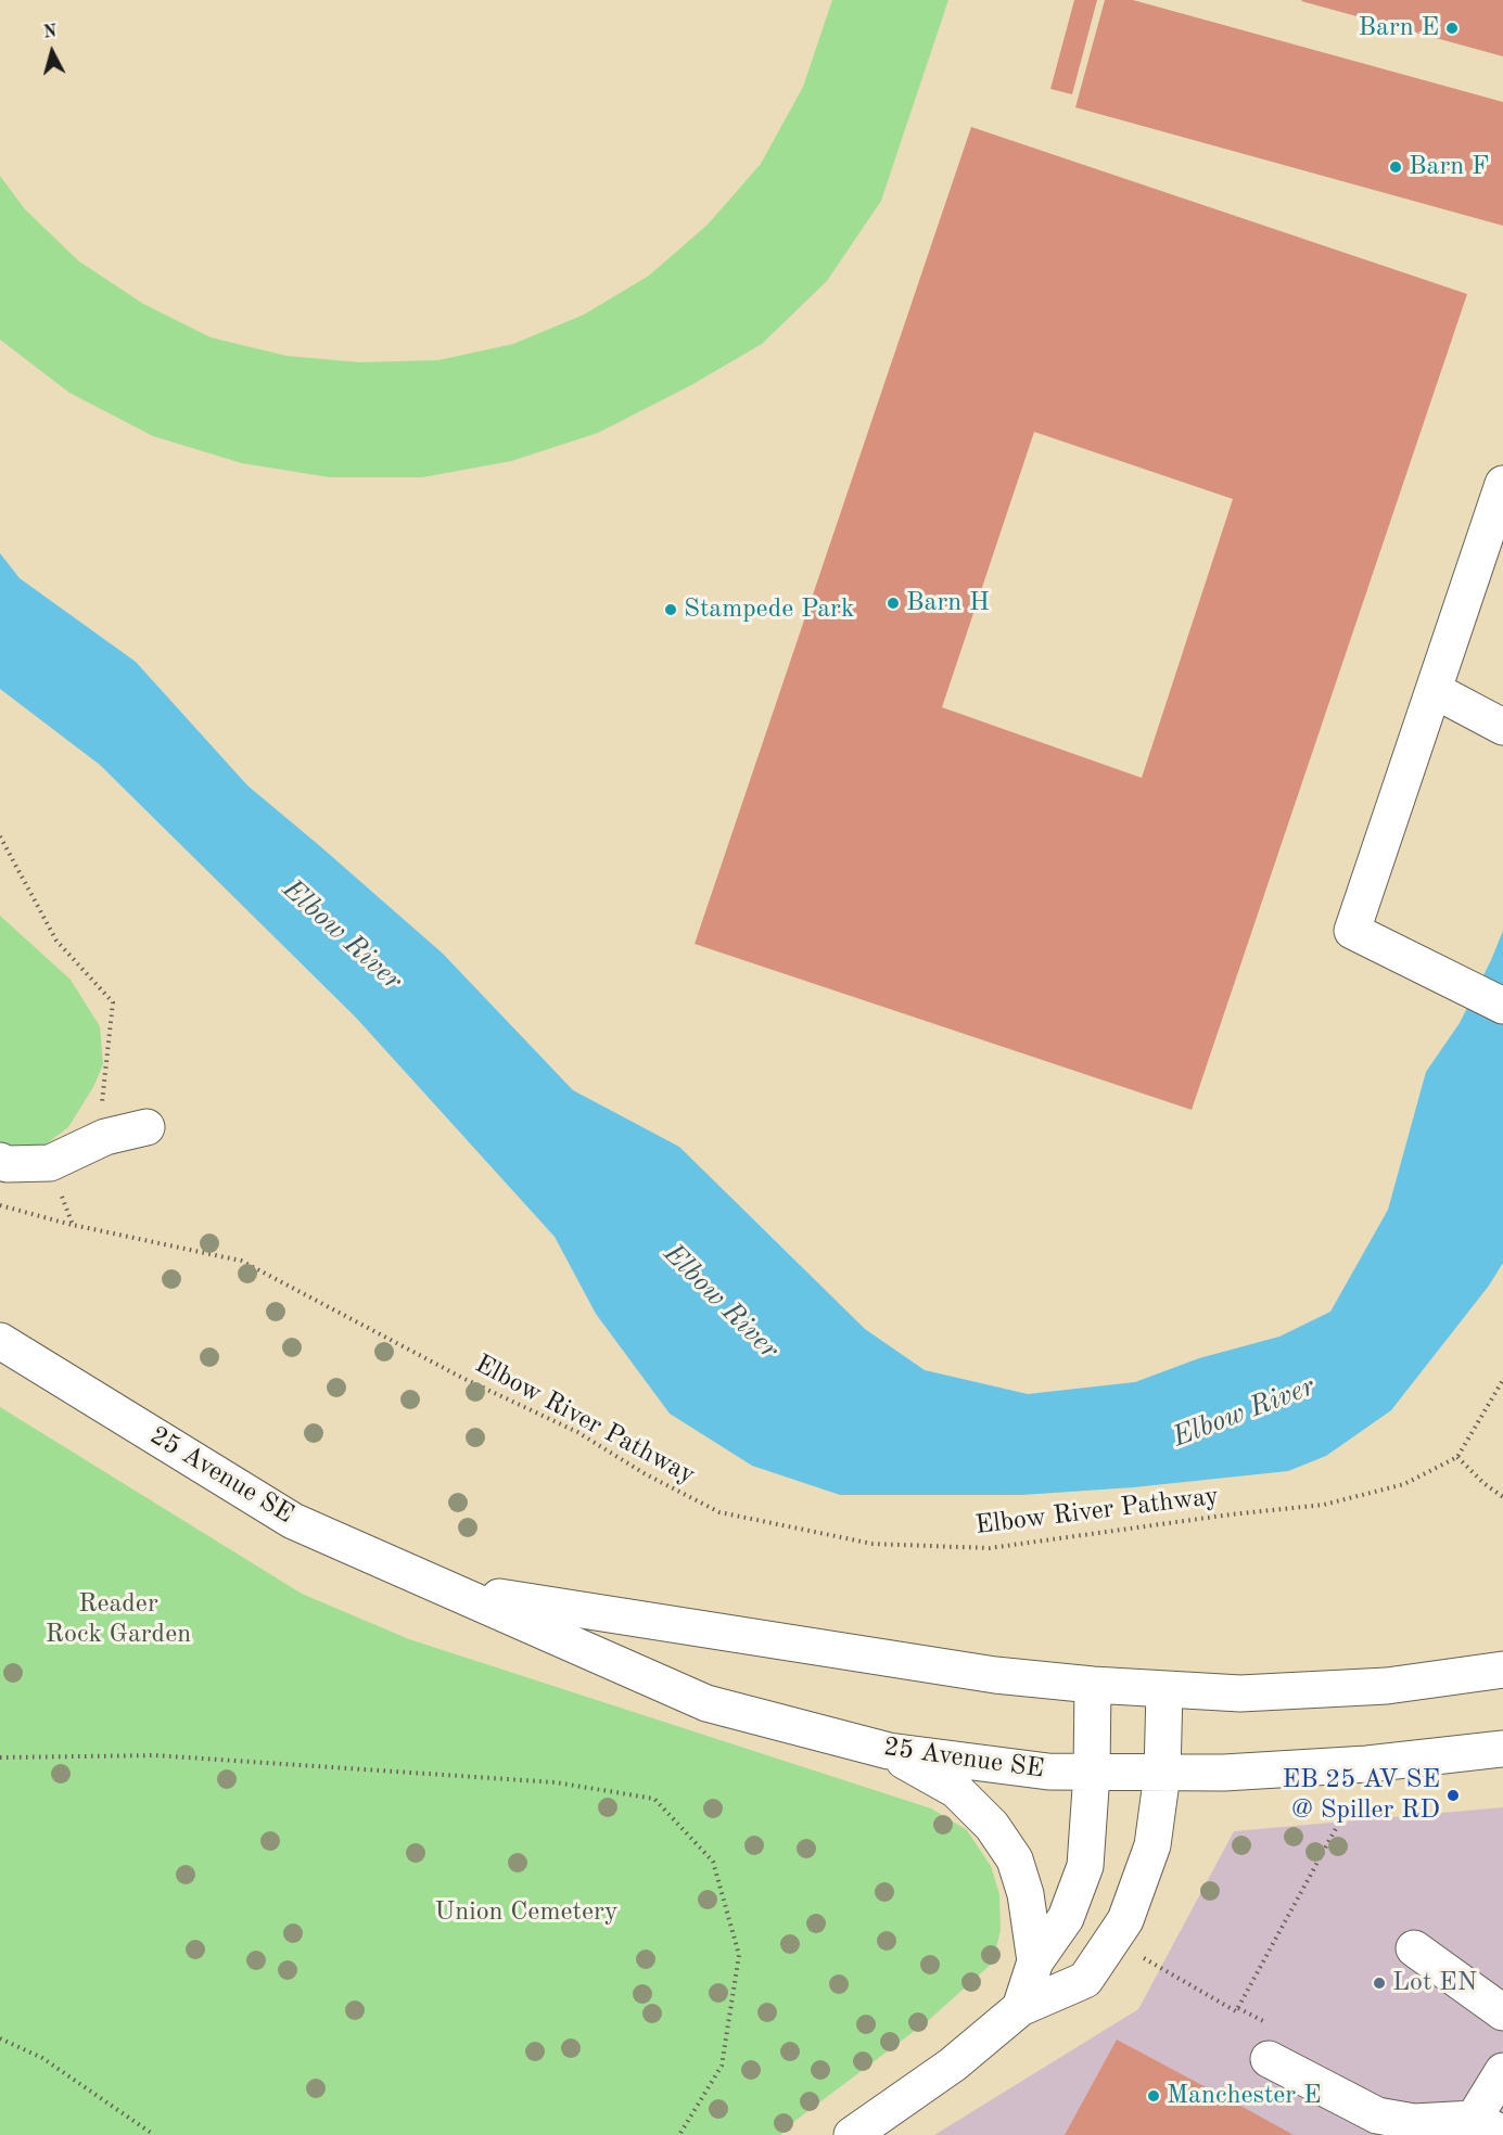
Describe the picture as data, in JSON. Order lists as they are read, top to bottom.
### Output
{
  "streets": {
    "street": ["25 Avenue SE"],
    "path": ["Elbow River Pathway"]
  },
  "water": ["Elbow River"],
  "parks": ["Reader Rock Garden", "Union Cemetery"],
  "places": [
    "Barn E",
    "Barn F",
    "Barn H",
    "Stampede Park",
    "EB 25 AV SE @ Spiller RD",
    "Lot EN",
    "Manchester E"
  ],
  "north": "top"
}
